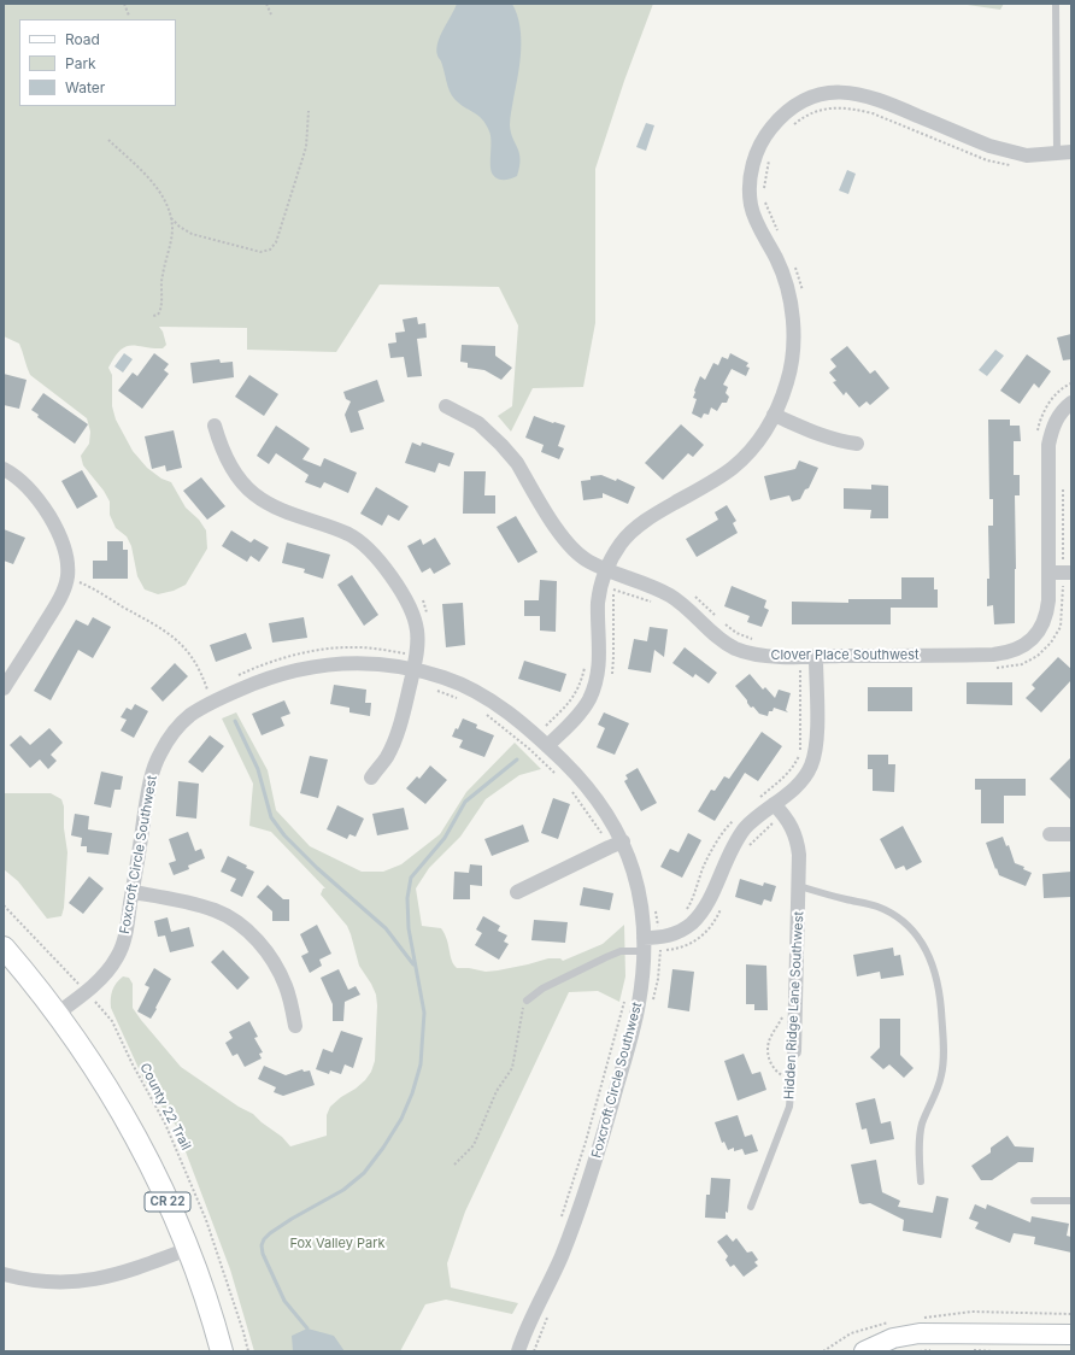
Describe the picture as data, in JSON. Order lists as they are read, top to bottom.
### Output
{
  "streets": {
    "main road": ["CR 22"],
    "street": ["Clover Place Southwest", "Foxcroft Circle Southwest", "Hidden Ridge Lane Southwest"],
    "path": ["County 22 Trail"]
  },
  "crossings": [
    ["Foxcroft Circle Southwest", "County 22 Trail"],
    ["Foxcroft Circle Southwest", "CR 22"]
  ],
  "parks": ["Fox Valley Park"],
  "legend": ["Road", "Park", "Water"]
}
